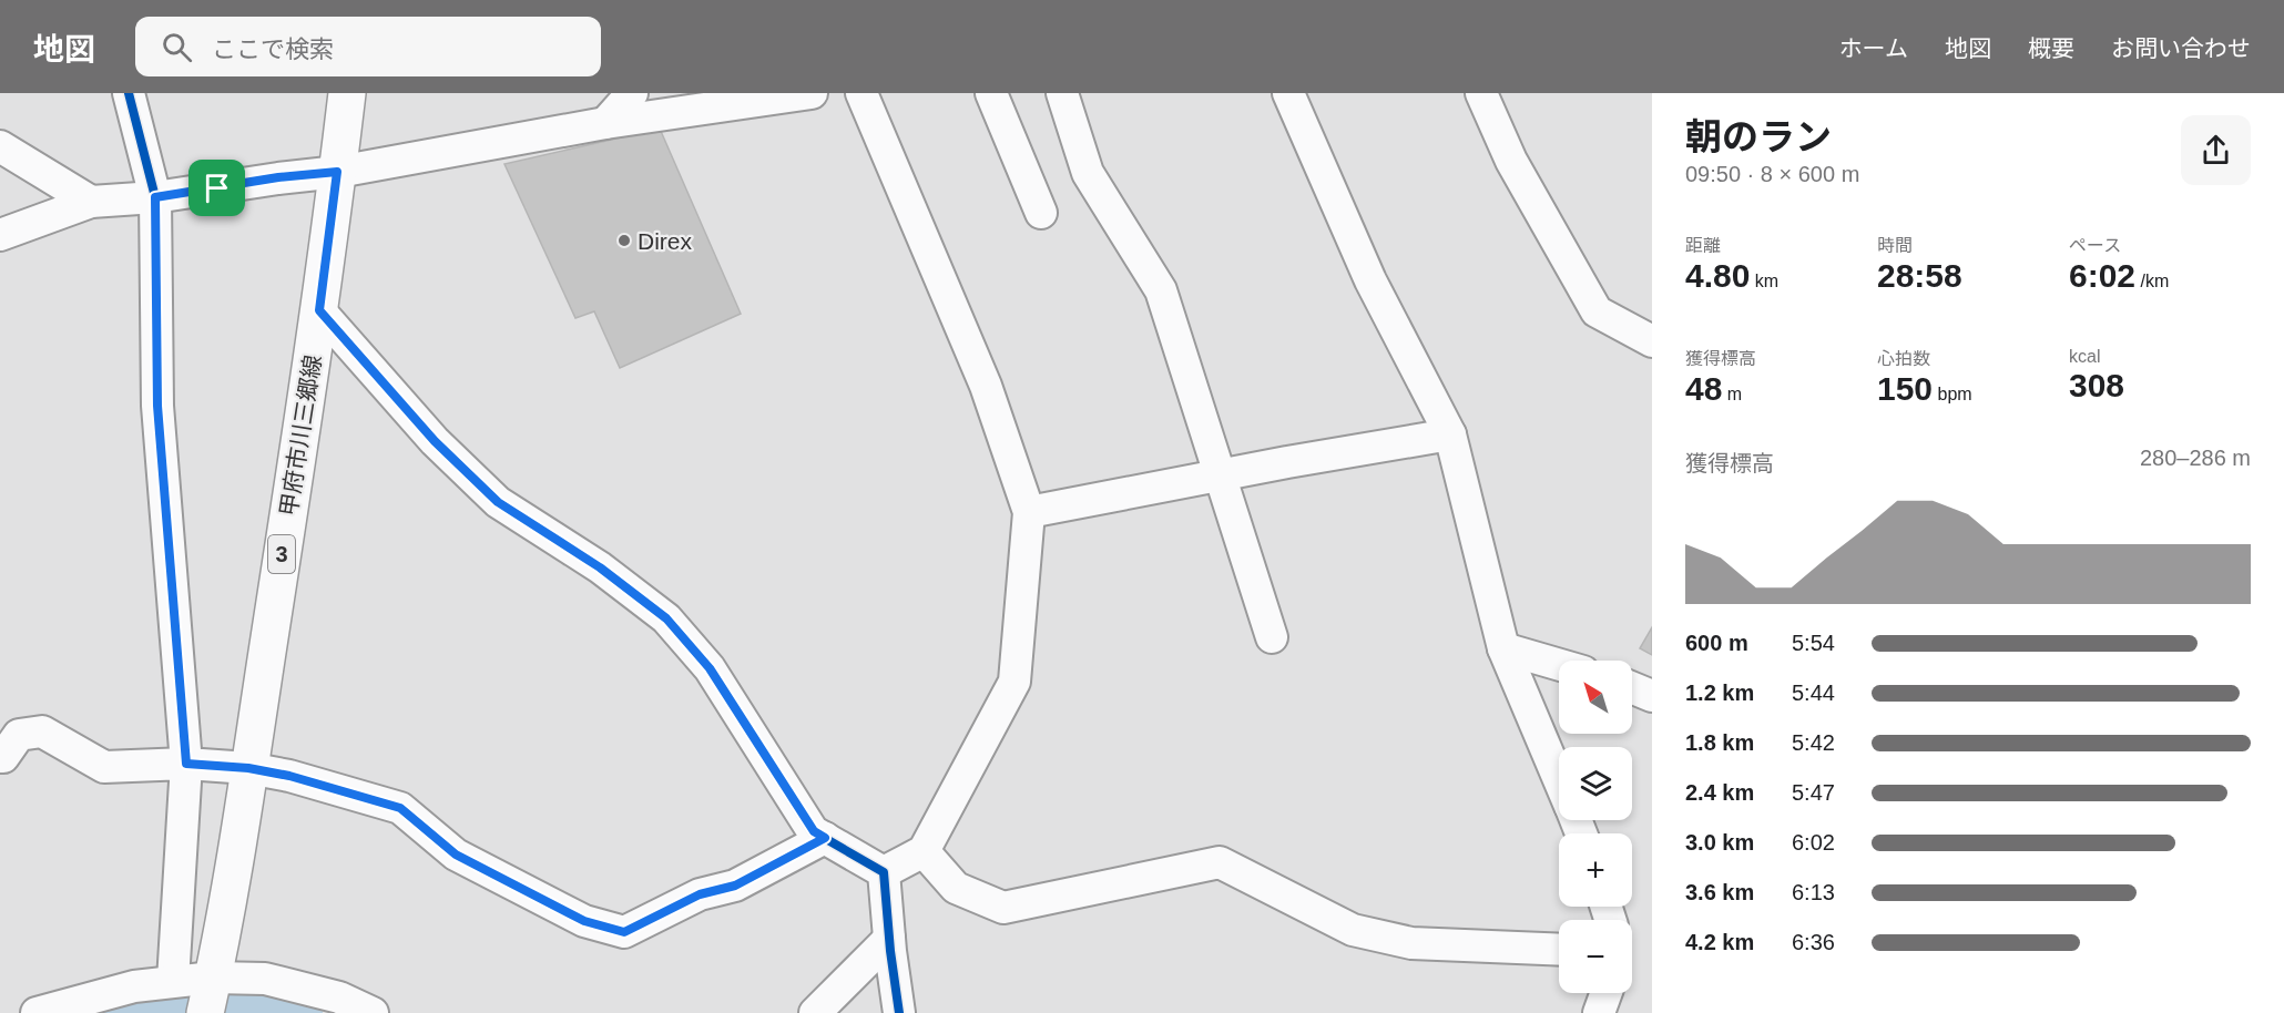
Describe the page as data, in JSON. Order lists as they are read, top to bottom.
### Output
{
  "streets": {
    "main road": ["甲府市川三郷線", "3"]
  },
  "places": ["Direx"],
  "north": "top left",
  "page": {
    "header": "地図",
    "search": "ここで検索",
    "nav": [
      "ホーム",
      "地図",
      "概要",
      "お問い合わせ"
    ],
    "heading": ["朝のラン", "09:50 · 8 × 600 m"],
    "stats": [
      ["距離", "4.80 km"],
      ["時間", "28:58"],
      ["ペース", "6:02 /km"],
      ["獲得標高", "48 m"],
      ["心拍数", "150 bpm"],
      ["kcal", "308"]
    ],
    "chart": ["獲得標高", "280–286 m"],
    "list": [
      {
        "name": "600 m",
        "note": "5:54"
      },
      {
        "name": "1.2 km",
        "note": "5:44"
      },
      {
        "name": "1.8 km",
        "note": "5:42"
      },
      {
        "name": "2.4 km",
        "note": "5:47"
      },
      {
        "name": "3.0 km",
        "note": "6:02"
      },
      {
        "name": "3.6 km",
        "note": "6:13"
      },
      {
        "name": "4.2 km",
        "note": "6:36"
      }
    ],
    "map_buttons": ["+", "−"]
  }
}
